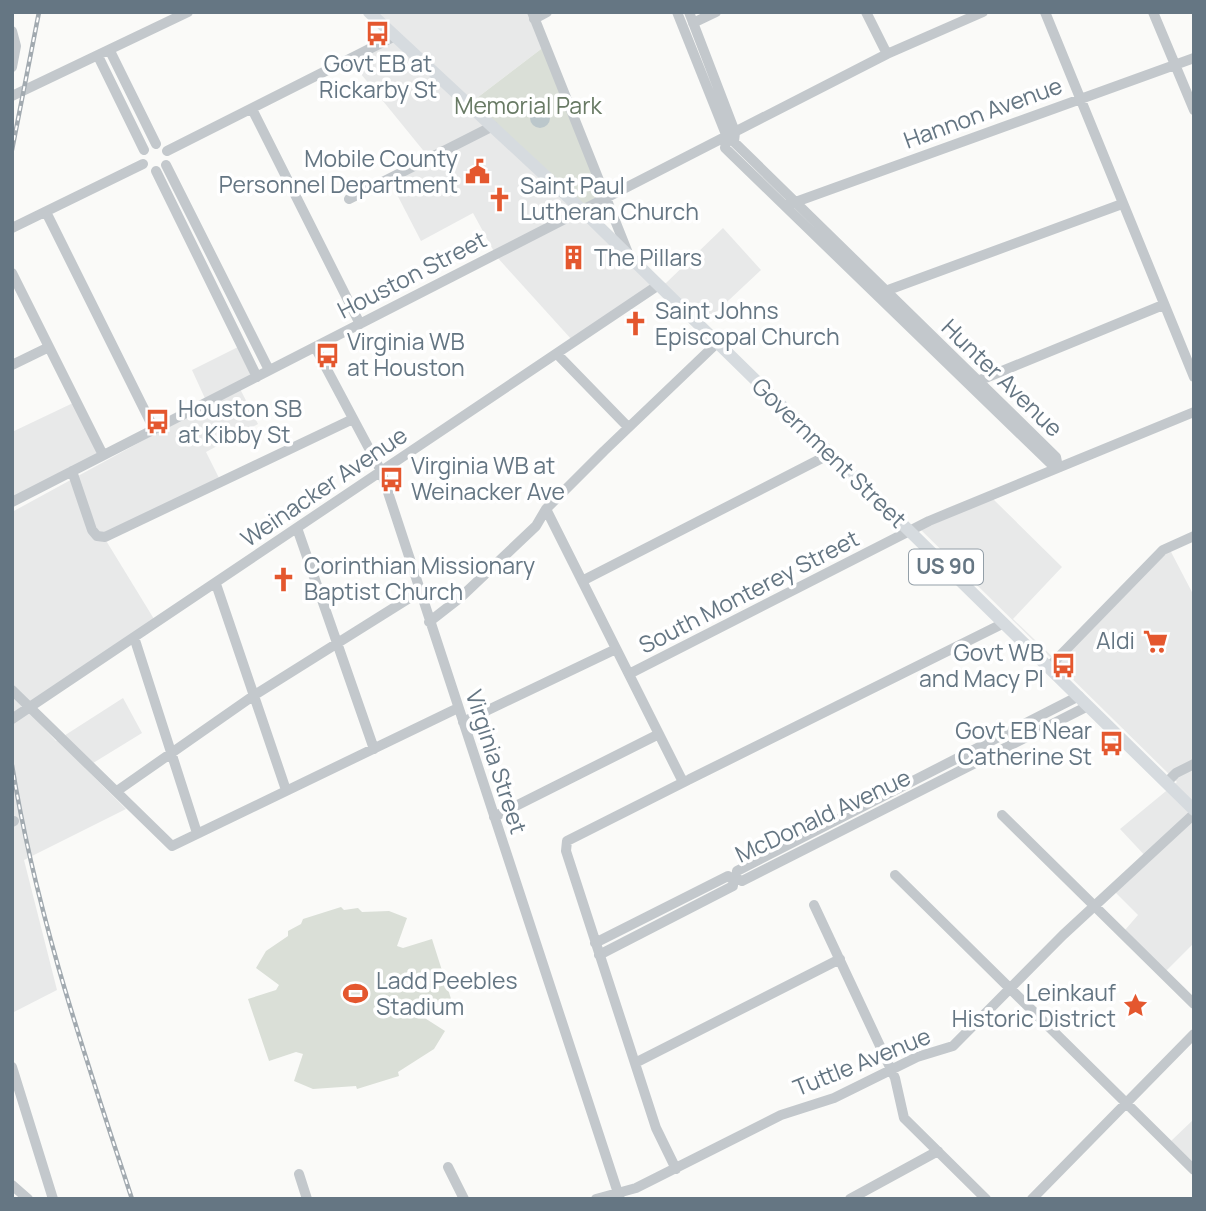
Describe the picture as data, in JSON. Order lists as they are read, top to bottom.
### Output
{
  "streets": {
    "main road": ["Government Street", "US 90"],
    "street": [
      "Hannon Avenue",
      "Houston Street",
      "Hunter Avenue",
      "Weinacker Avenue",
      "South Monterey Street",
      "Virginia Street",
      "McDonald Avenue",
      "Tuttle Avenue"
    ]
  },
  "crossings": [
    ["Hannon Avenue", "Hunter Avenue"],
    ["Houston Street", "Hunter Avenue"],
    ["Houston Street", "Government Street"],
    ["Houston Street", "Virginia Street"],
    ["Hunter Avenue", "South Monterey Street"],
    ["Government Street", "Weinacker Avenue"],
    ["Government Street", "South Monterey Street"],
    ["Government Street", "McDonald Avenue"],
    ["Government Street", "Tuttle Avenue"],
    ["Weinacker Avenue", "Virginia Street"],
    ["Virginia Street", "Tuttle Avenue"]
  ],
  "parks": ["Memorial Park"],
  "places": {
    "bus stop": [
      "Govt EB at Rickarby St",
      "Virginia WB at Houston",
      "Houston SB at Kibby St",
      "Virginia WB at Weinacker Ave",
      "Govt WB and Macy Pl",
      "Govt EB Near Catherine St"
    ],
    "public building": ["Mobile County Personnel Department"],
    "church": ["Saint Paul Lutheran Church", "Saint Johns Episcopal Church", "Corinthian Missionary Baptist Church"],
    "building": ["The Pillars"],
    "supermarket": ["Aldi"],
    "sports": ["Ladd Peebles Stadium"],
    "place": ["Leinkauf Historic District"]
  }
}
